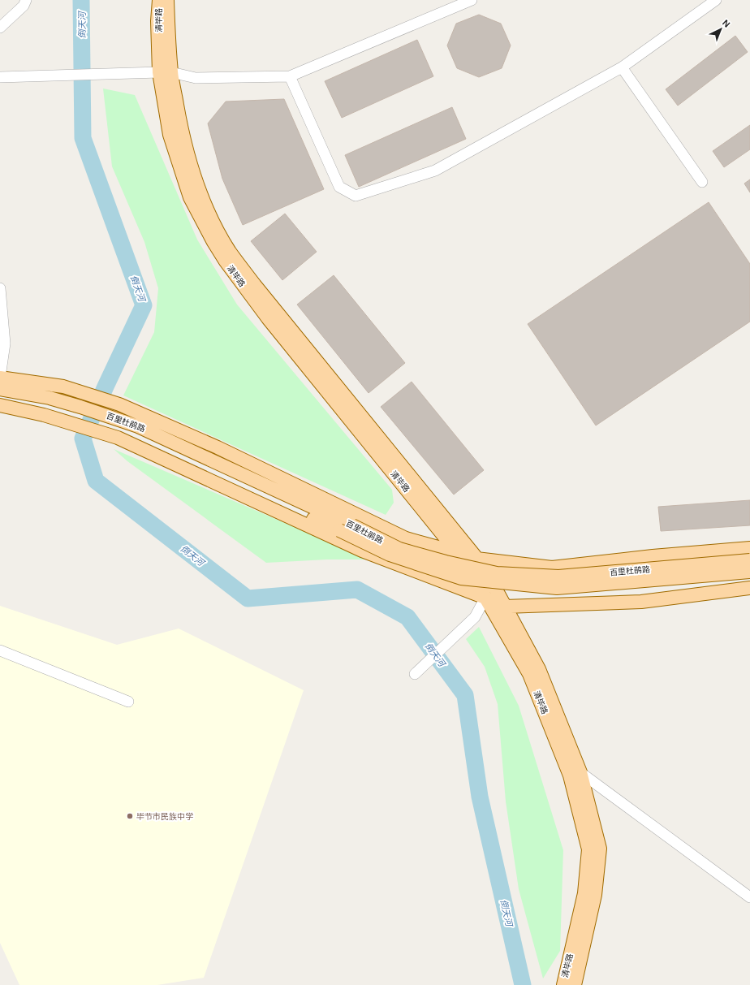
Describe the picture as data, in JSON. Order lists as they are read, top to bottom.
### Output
{
  "streets": {
    "main road": ["清毕路", "百里杜鹃路"]
  },
  "water": ["倒天河"],
  "places": ["毕节市民族中学"],
  "north": "top right"
}
